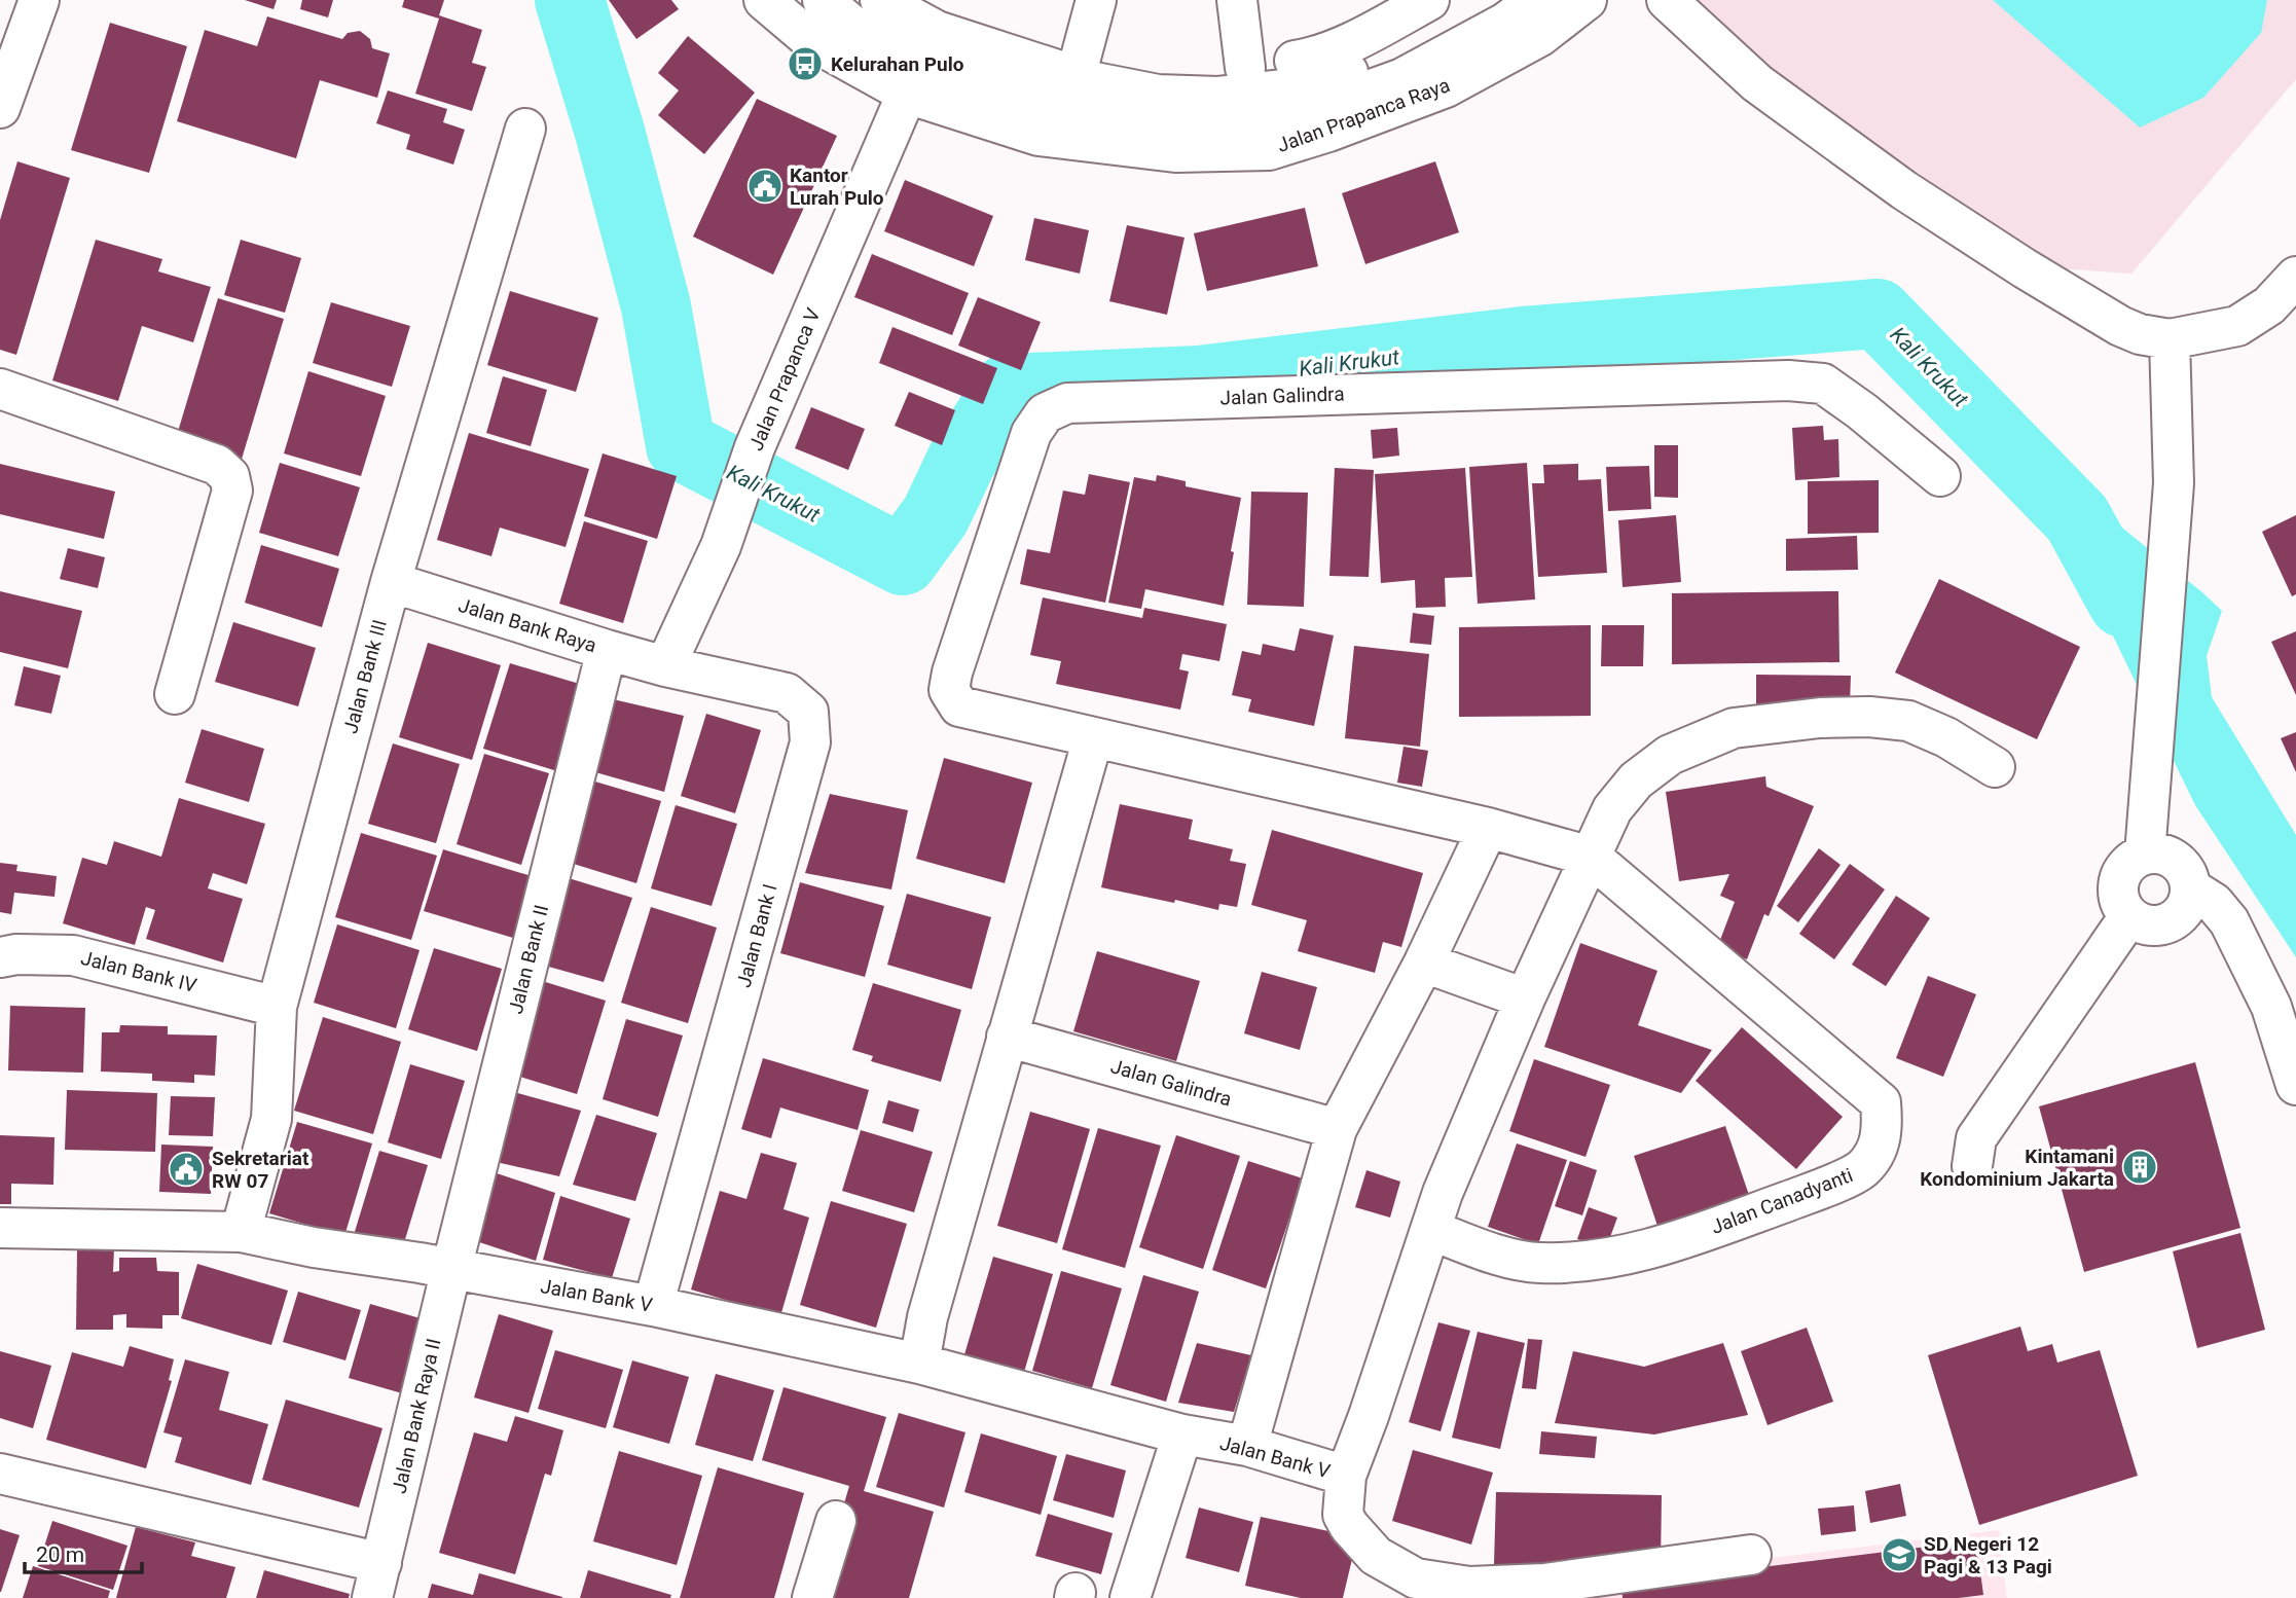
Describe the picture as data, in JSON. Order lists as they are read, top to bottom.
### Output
{
  "streets": {
    "street": [
      "Jalan Prapanca Raya",
      "Jalan Prapanca V",
      "Jalan Galindra",
      "Jalan Bank Raya",
      "Jalan Bank III",
      "Jalan Bank I",
      "Jalan Bank II",
      "Jalan Bank IV",
      "Jalan Canadyanti",
      "Jalan Bank V",
      "Jalan Bank Raya II"
    ]
  },
  "crossings": [
    ["Jalan Prapanca Raya", "Jalan Prapanca V"],
    ["Jalan Prapanca V", "Jalan Bank Raya"],
    ["Jalan Prapanca V", "Jalan Bank I"],
    ["Jalan Galindra", "Jalan Canadyanti"],
    ["Jalan Bank Raya", "Jalan Bank III"],
    ["Jalan Bank Raya", "Jalan Bank I"],
    ["Jalan Bank Raya", "Jalan Bank II"],
    ["Jalan Bank III", "Jalan Bank IV"],
    ["Jalan Bank III", "Jalan Bank V"],
    ["Jalan Bank I", "Jalan Bank V"],
    ["Jalan Bank II", "Jalan Bank V"],
    ["Jalan Bank II", "Jalan Bank Raya II"],
    ["Jalan Bank V", "Jalan Bank Raya II"]
  ],
  "water": ["Kali Krukut"],
  "places": {
    "bus stop": ["Kelurahan Pulo"],
    "public building": ["Kantor Lurah Pulo", "Sekretariat RW 07"],
    "building": ["Kintamani Kondominium Jakarta"],
    "school or university": ["SD Negeri 12 Pagi & 13 Pagi"]
  },
  "scale_bar": "20 m"
}
